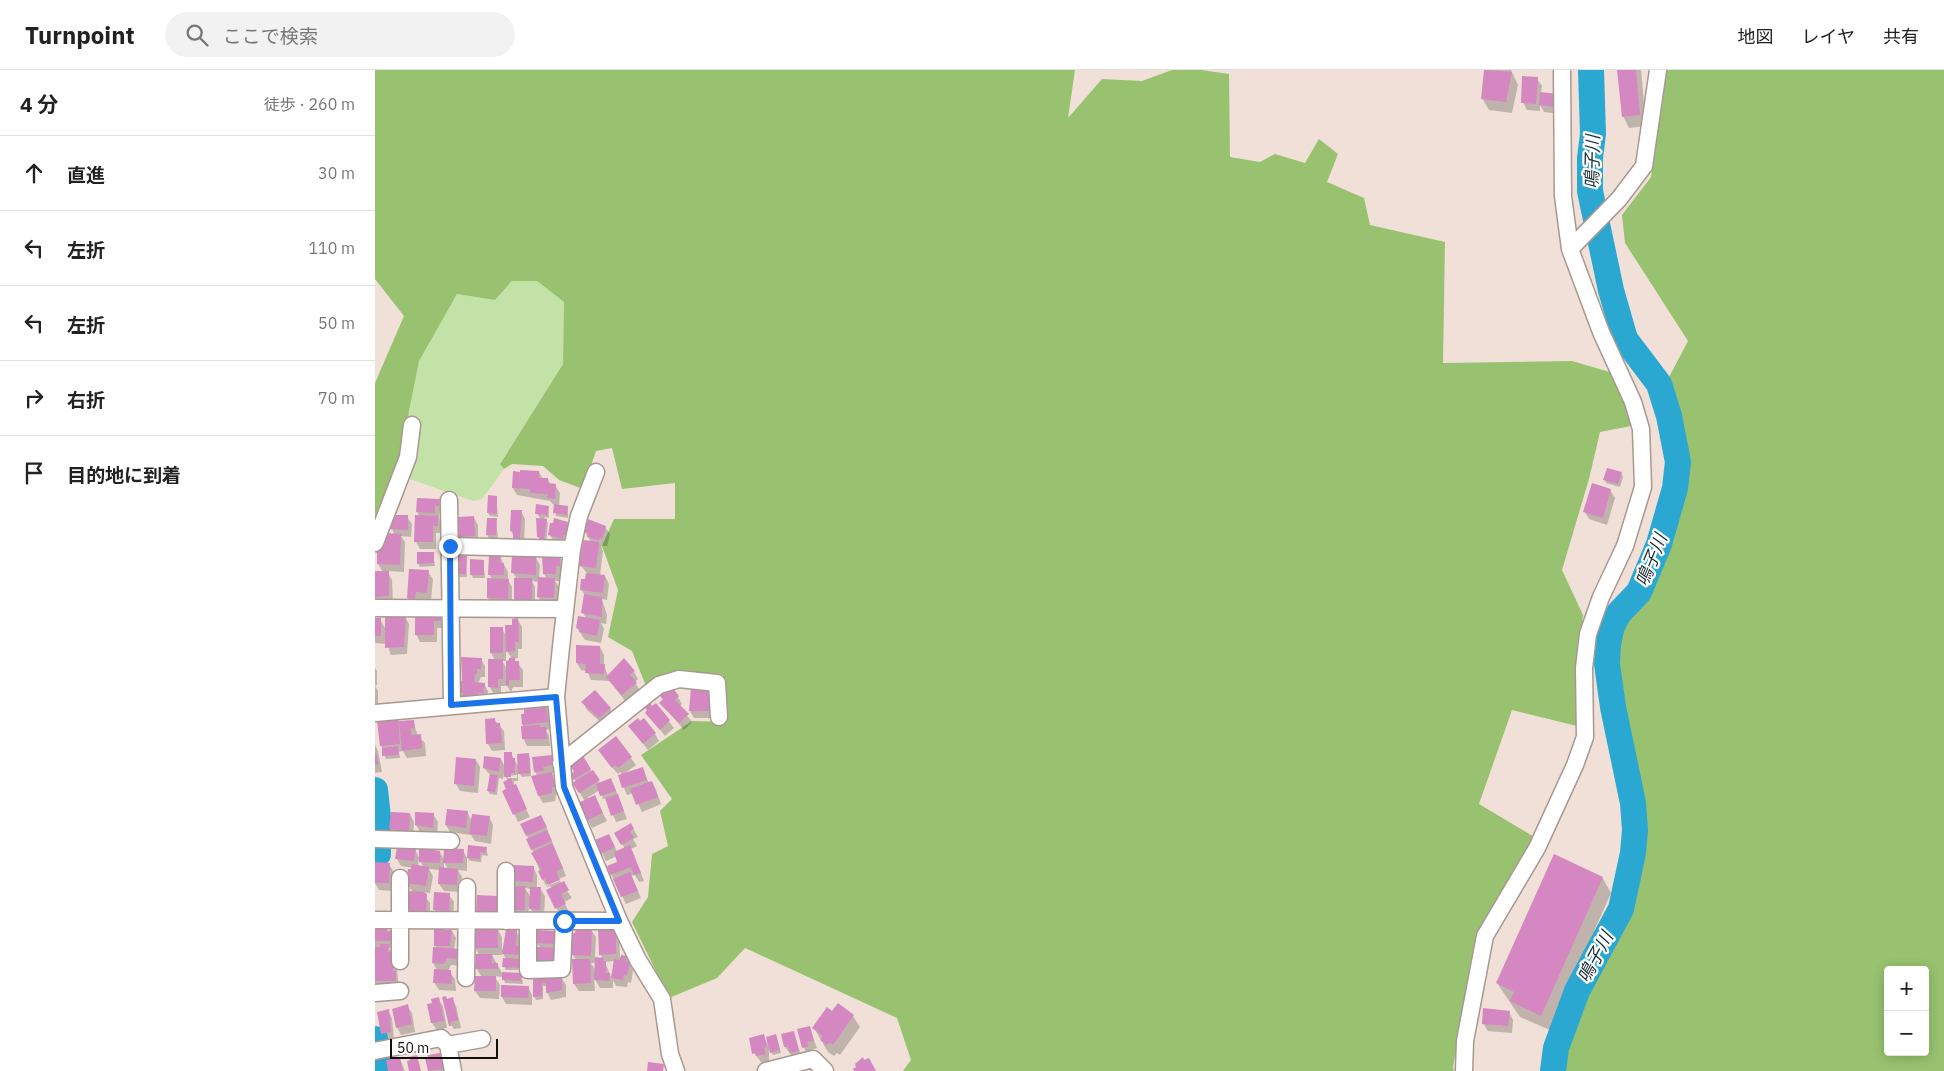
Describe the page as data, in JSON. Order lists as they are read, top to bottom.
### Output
{
  "water": ["鳴子川"],
  "scale_bar": "50 m",
  "page": {
    "header": "Turnpoint",
    "search": "ここで検索",
    "nav": ["地図", "レイヤ", "共有"],
    "heading": ["4 分", "徒歩 · 260 m"],
    "list": [
      ["直進", "30 m"],
      ["左折", "110 m"],
      ["左折", "50 m"],
      ["右折", "70 m"],
      "目的地に到着"
    ],
    "map_buttons": ["+", "−"],
    "scale": "50 m"
  }
}
